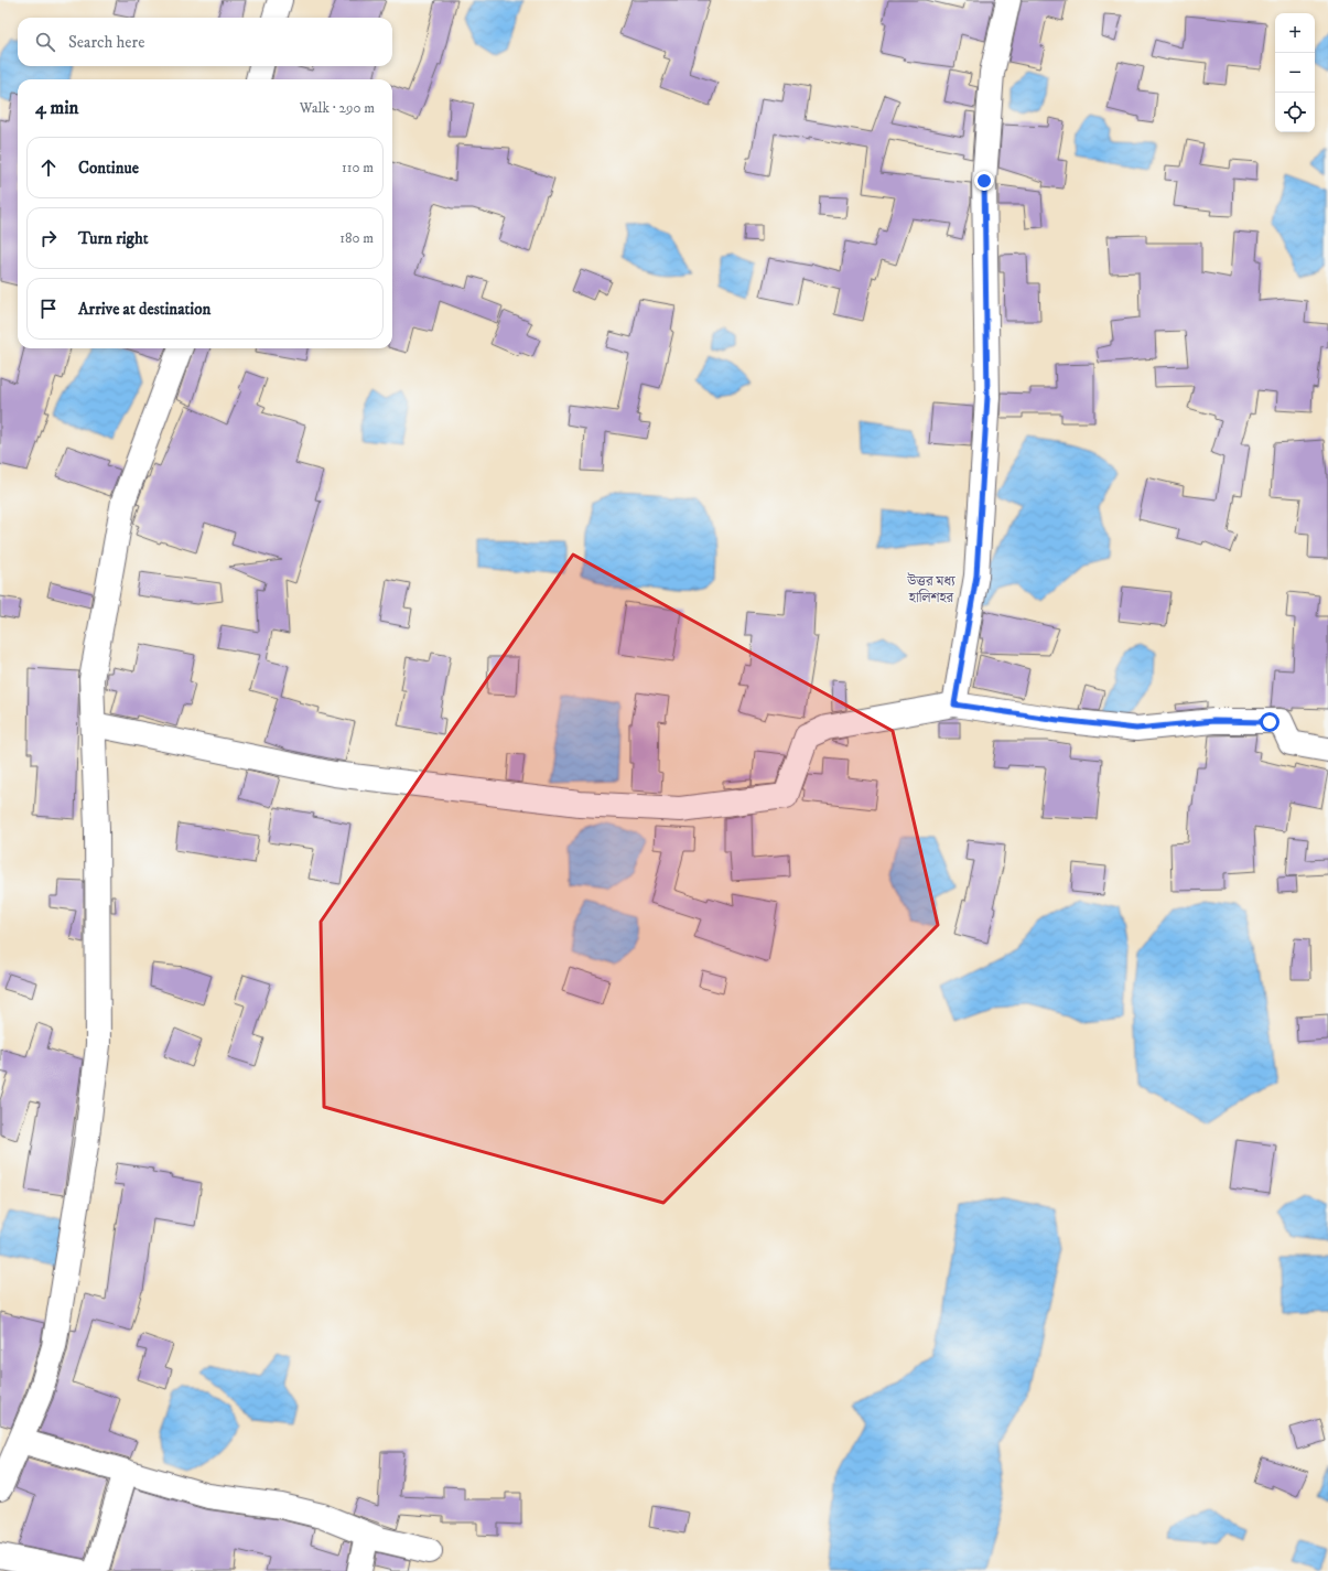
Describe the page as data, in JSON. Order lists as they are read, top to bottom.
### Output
{
  "districts": ["উত্তর মধ্য হালিশহর"],
  "page": {
    "map_buttons": ["+", "−"],
    "search": "Search here",
    "heading": ["4 min", "Walk · 290 m"],
    "list": [
      ["Continue", "110 m"],
      ["Turn right", "180 m"],
      "Arrive at destination"
    ]
  }
}
